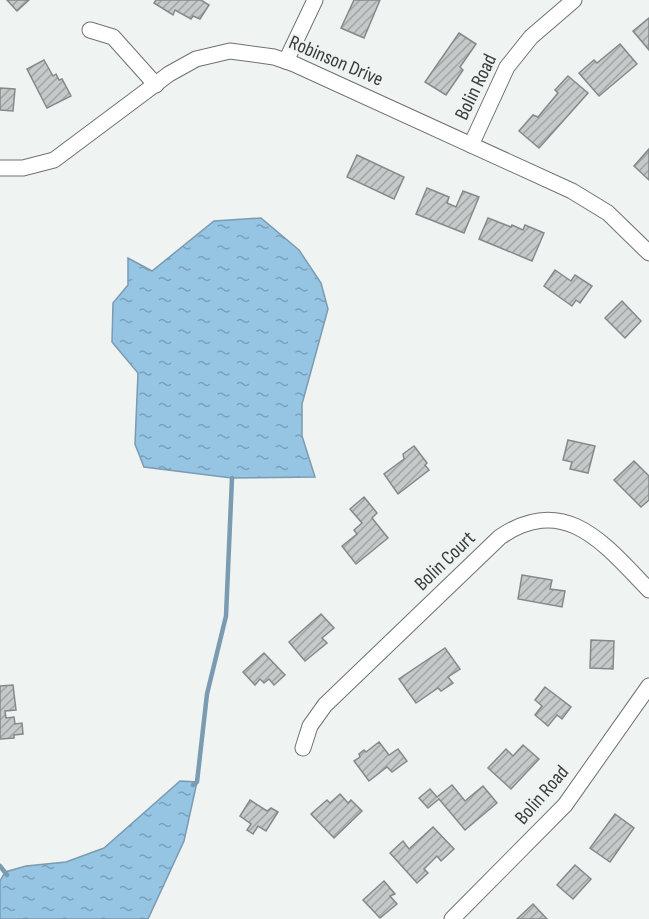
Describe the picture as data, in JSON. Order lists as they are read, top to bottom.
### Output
{
  "streets": {
    "street": ["Robinson Drive", "Bolin Road", "Bolin Court"]
  },
  "crossings": [
    ["Robinson Drive", "Bolin Road"]
  ]
}
